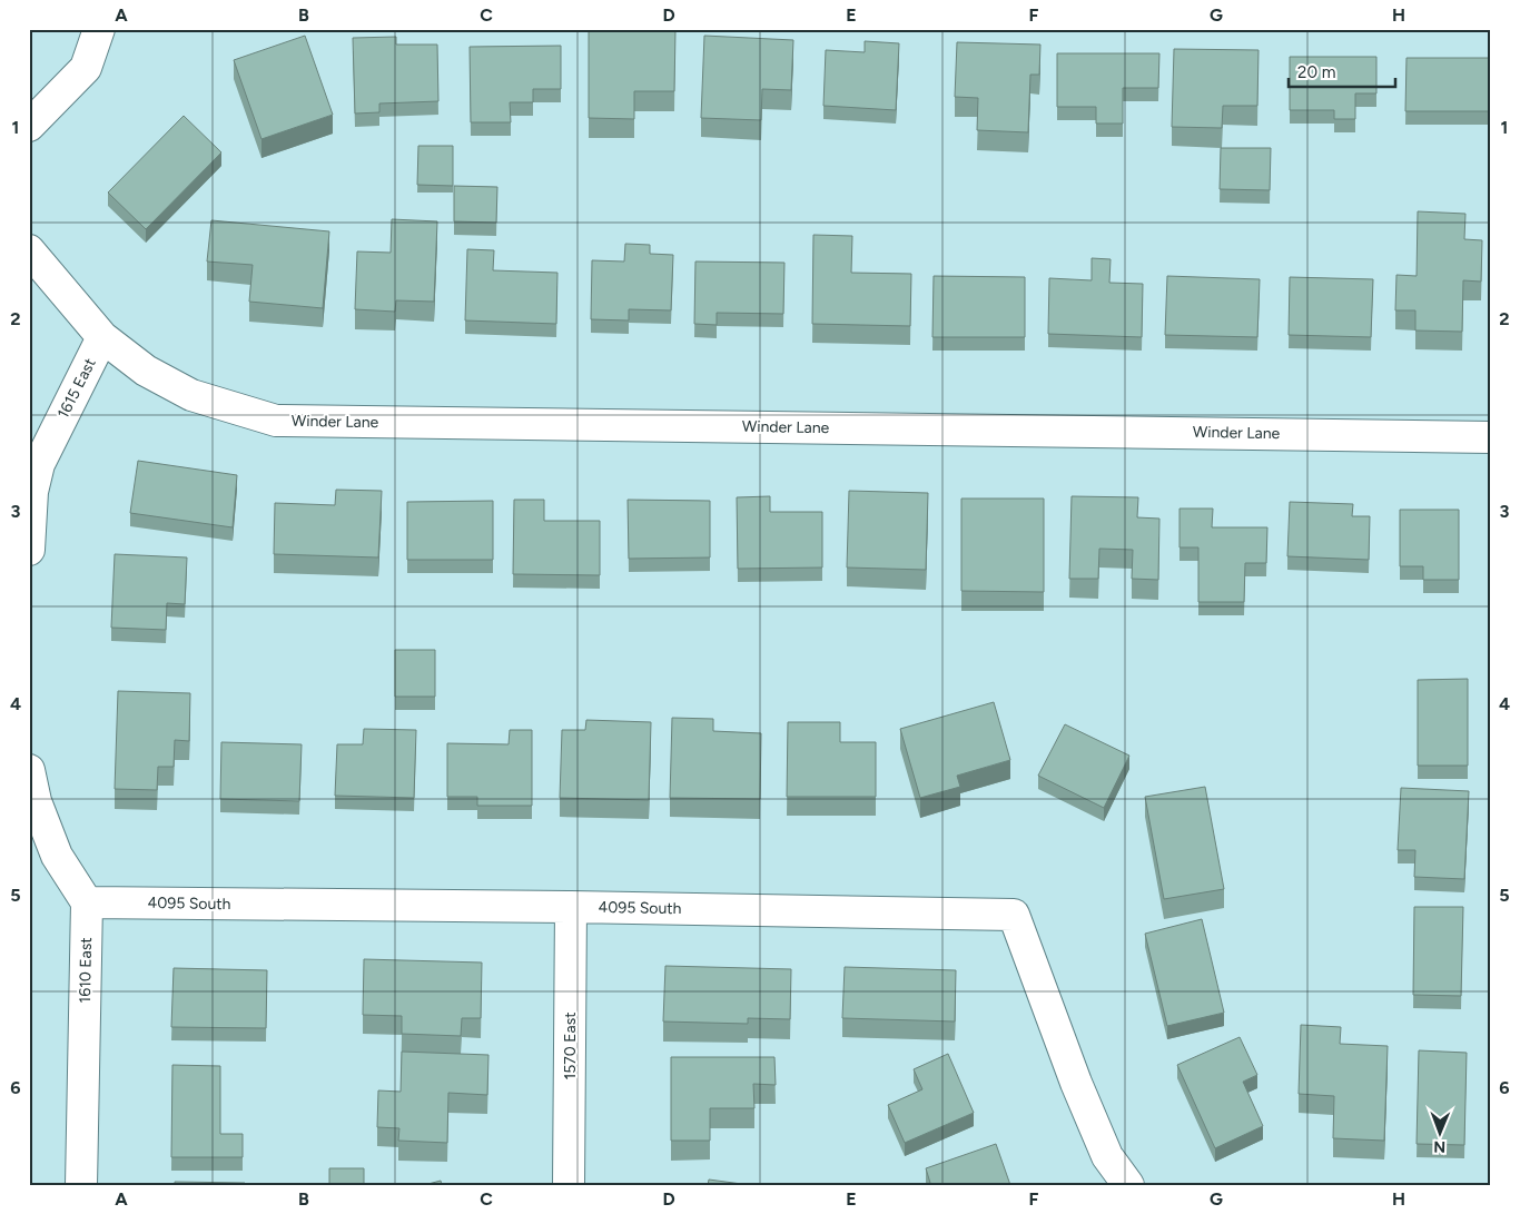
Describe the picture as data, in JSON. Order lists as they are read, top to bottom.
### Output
{
  "streets": {
    "street": [
      "1615 East",
      "Winder Lane",
      "4095 South",
      "1610 East",
      "1570 East"
    ]
  },
  "crossings": [
    ["1615 East", "Winder Lane"],
    ["4095 South", "1610 East"],
    ["4095 South", "1570 East"]
  ],
  "scale_bar": "20 m",
  "north": "bottom",
  "grid": {
    "columns": [
      "A",
      "B",
      "C",
      "D",
      "E",
      "F",
      "G",
      "H"
    ],
    "rows": [
      "1",
      "2",
      "3",
      "4",
      "5",
      "6"
    ]
  }
}
